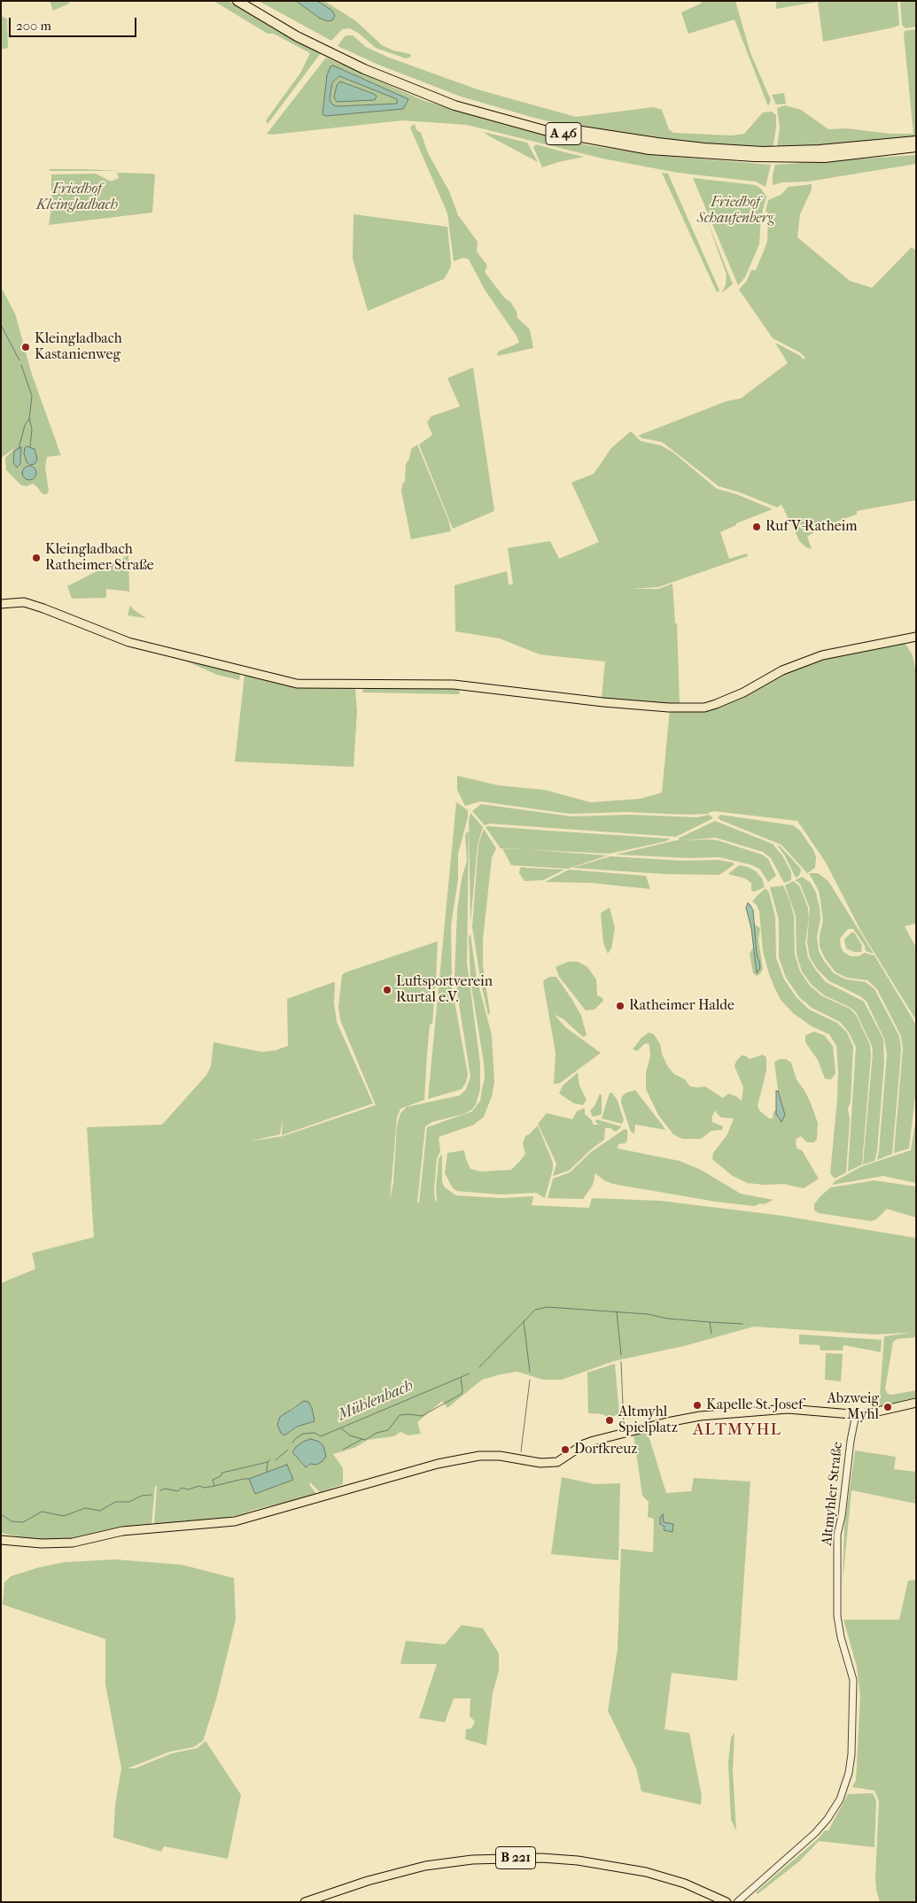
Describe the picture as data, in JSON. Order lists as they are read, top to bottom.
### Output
{
  "streets": {
    "highway": ["A 46"],
    "main road": ["B 221"],
    "street": ["Altmyhler Straße"]
  },
  "districts": ["ALTMYHL"],
  "water": ["Mühlenbach"],
  "parks": ["Friedhof Kleingladbach", "Friedhof Schaufenberg"],
  "places": [
    "Kleingladbach Kastanienweg",
    "RufV-Ratheim",
    "Kleingladbach Ratheimer Straße",
    "Luftsportverein Rurtal e.V.",
    "Ratheimer Halde",
    "Kapelle St. Josef",
    "Abzweig Myhl",
    "Altmyhl Spielplatz",
    "Dorfkreuz"
  ],
  "scale_bar": "200 m"
}
